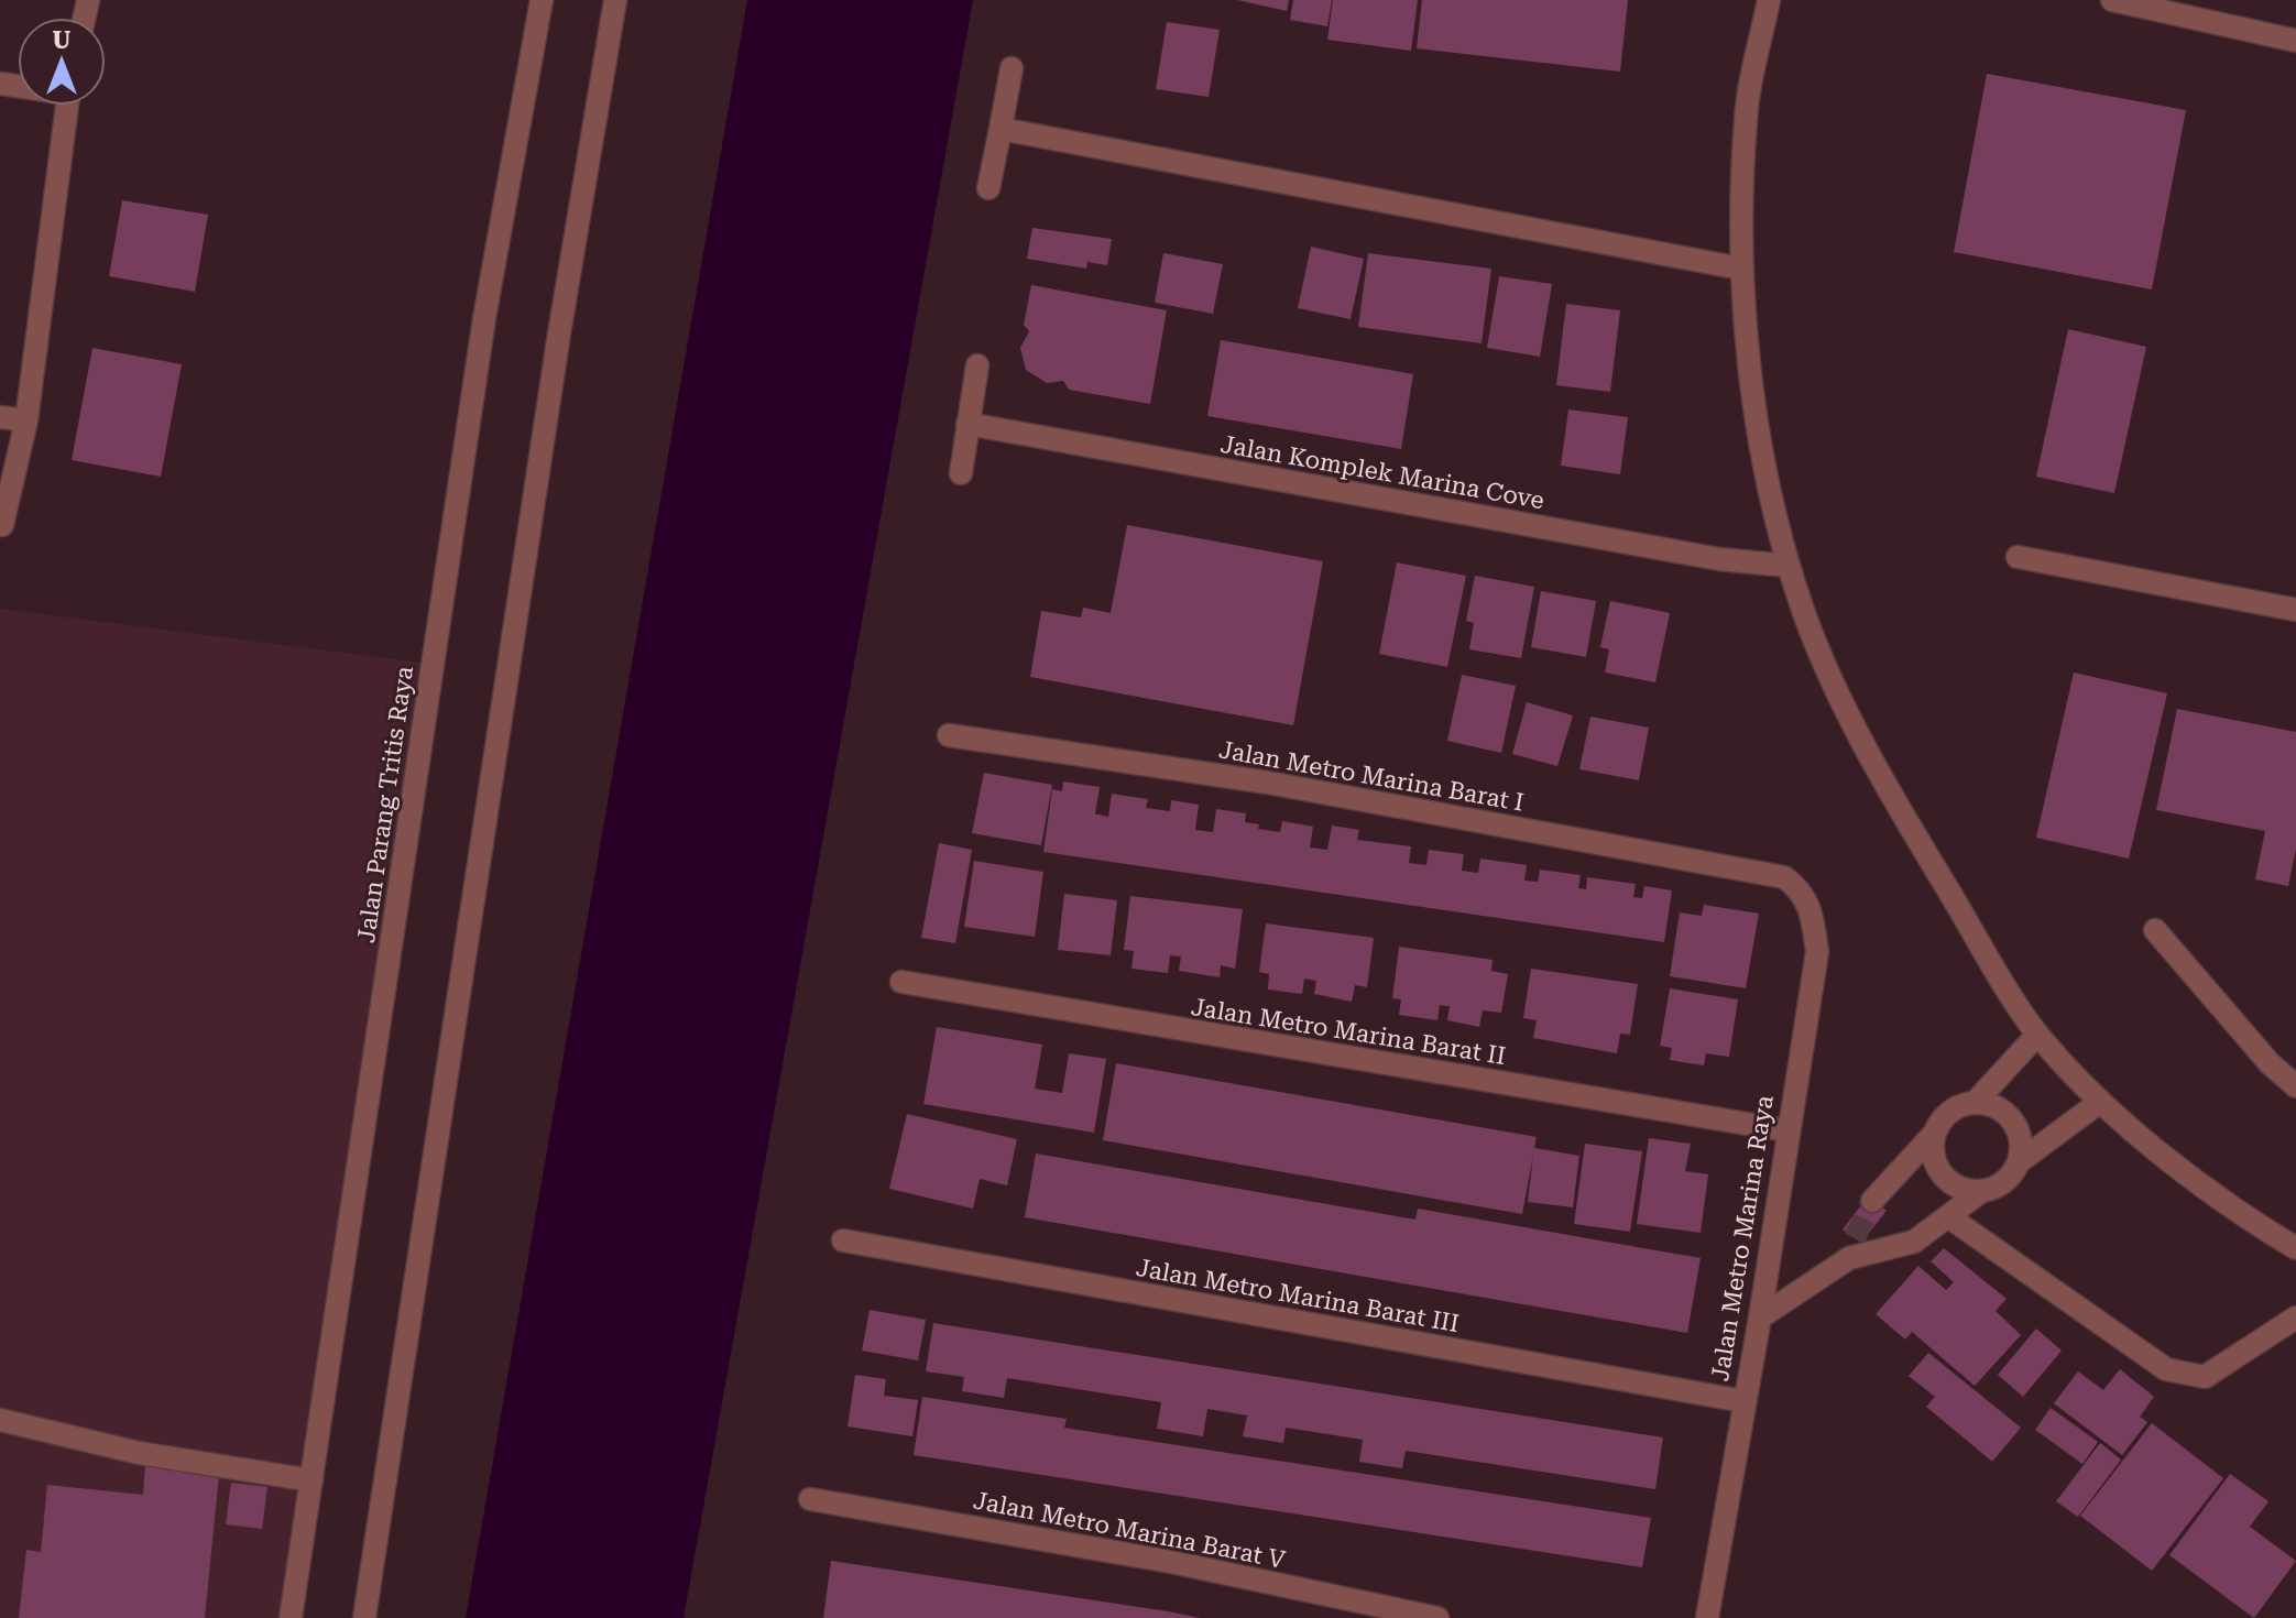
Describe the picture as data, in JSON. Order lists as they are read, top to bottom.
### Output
{
  "streets": {
    "street": [
      "Jalan Komplek Marina Cove",
      "Jalan Metro Marina Barat I",
      "Jalan Parang Tritis Raya",
      "Jalan Metro Marina Barat II",
      "Jalan Metro Marina Raya",
      "Jalan Metro Marina Barat III",
      "Jalan Metro Marina Barat V"
    ]
  },
  "crossings": [
    ["Jalan Metro Marina Barat I", "Jalan Metro Marina Raya"],
    ["Jalan Metro Marina Barat II", "Jalan Metro Marina Raya"],
    ["Jalan Metro Marina Raya", "Jalan Metro Marina Barat III"]
  ],
  "north": "top"
}
